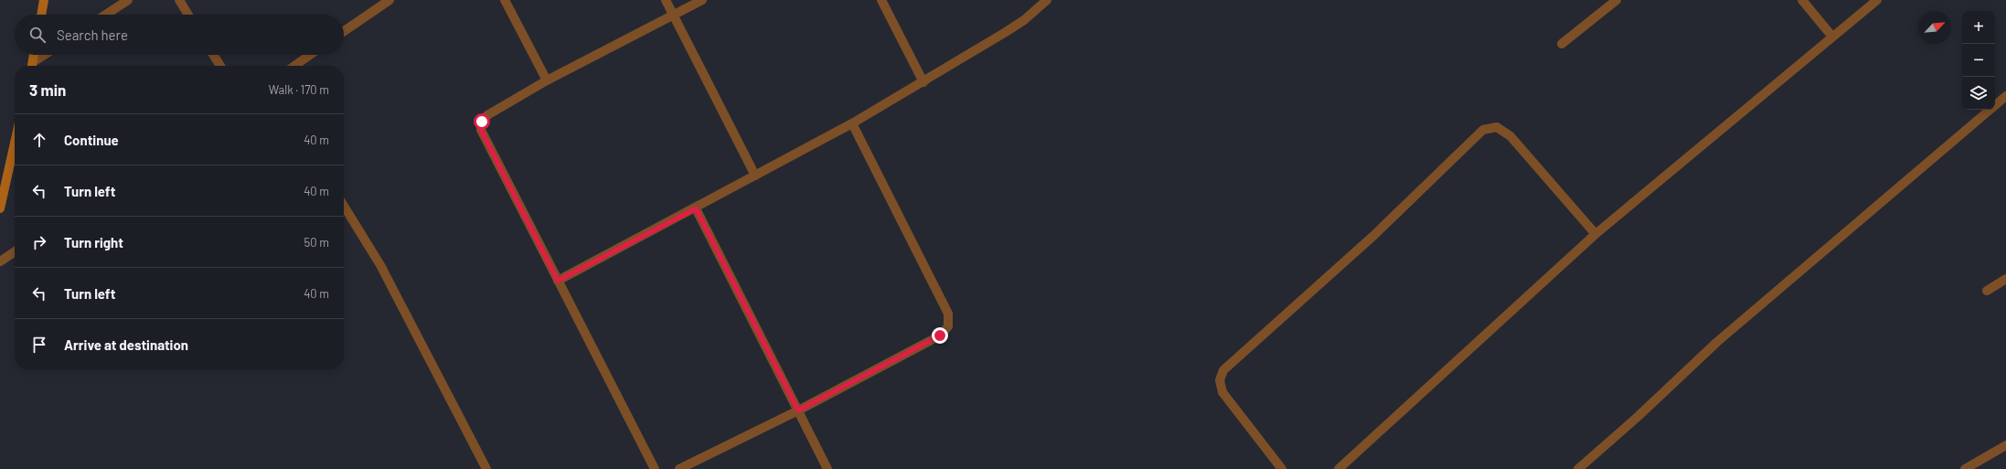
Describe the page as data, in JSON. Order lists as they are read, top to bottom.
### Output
{
  "north": "top right",
  "page": {
    "map_buttons": ["+", "−"],
    "search": "Search here",
    "heading": ["3 min", "Walk · 170 m"],
    "list": [
      ["Continue", "40 m"],
      ["Turn left", "40 m"],
      ["Turn right", "50 m"],
      ["Turn left", "40 m"],
      "Arrive at destination"
    ]
  }
}
